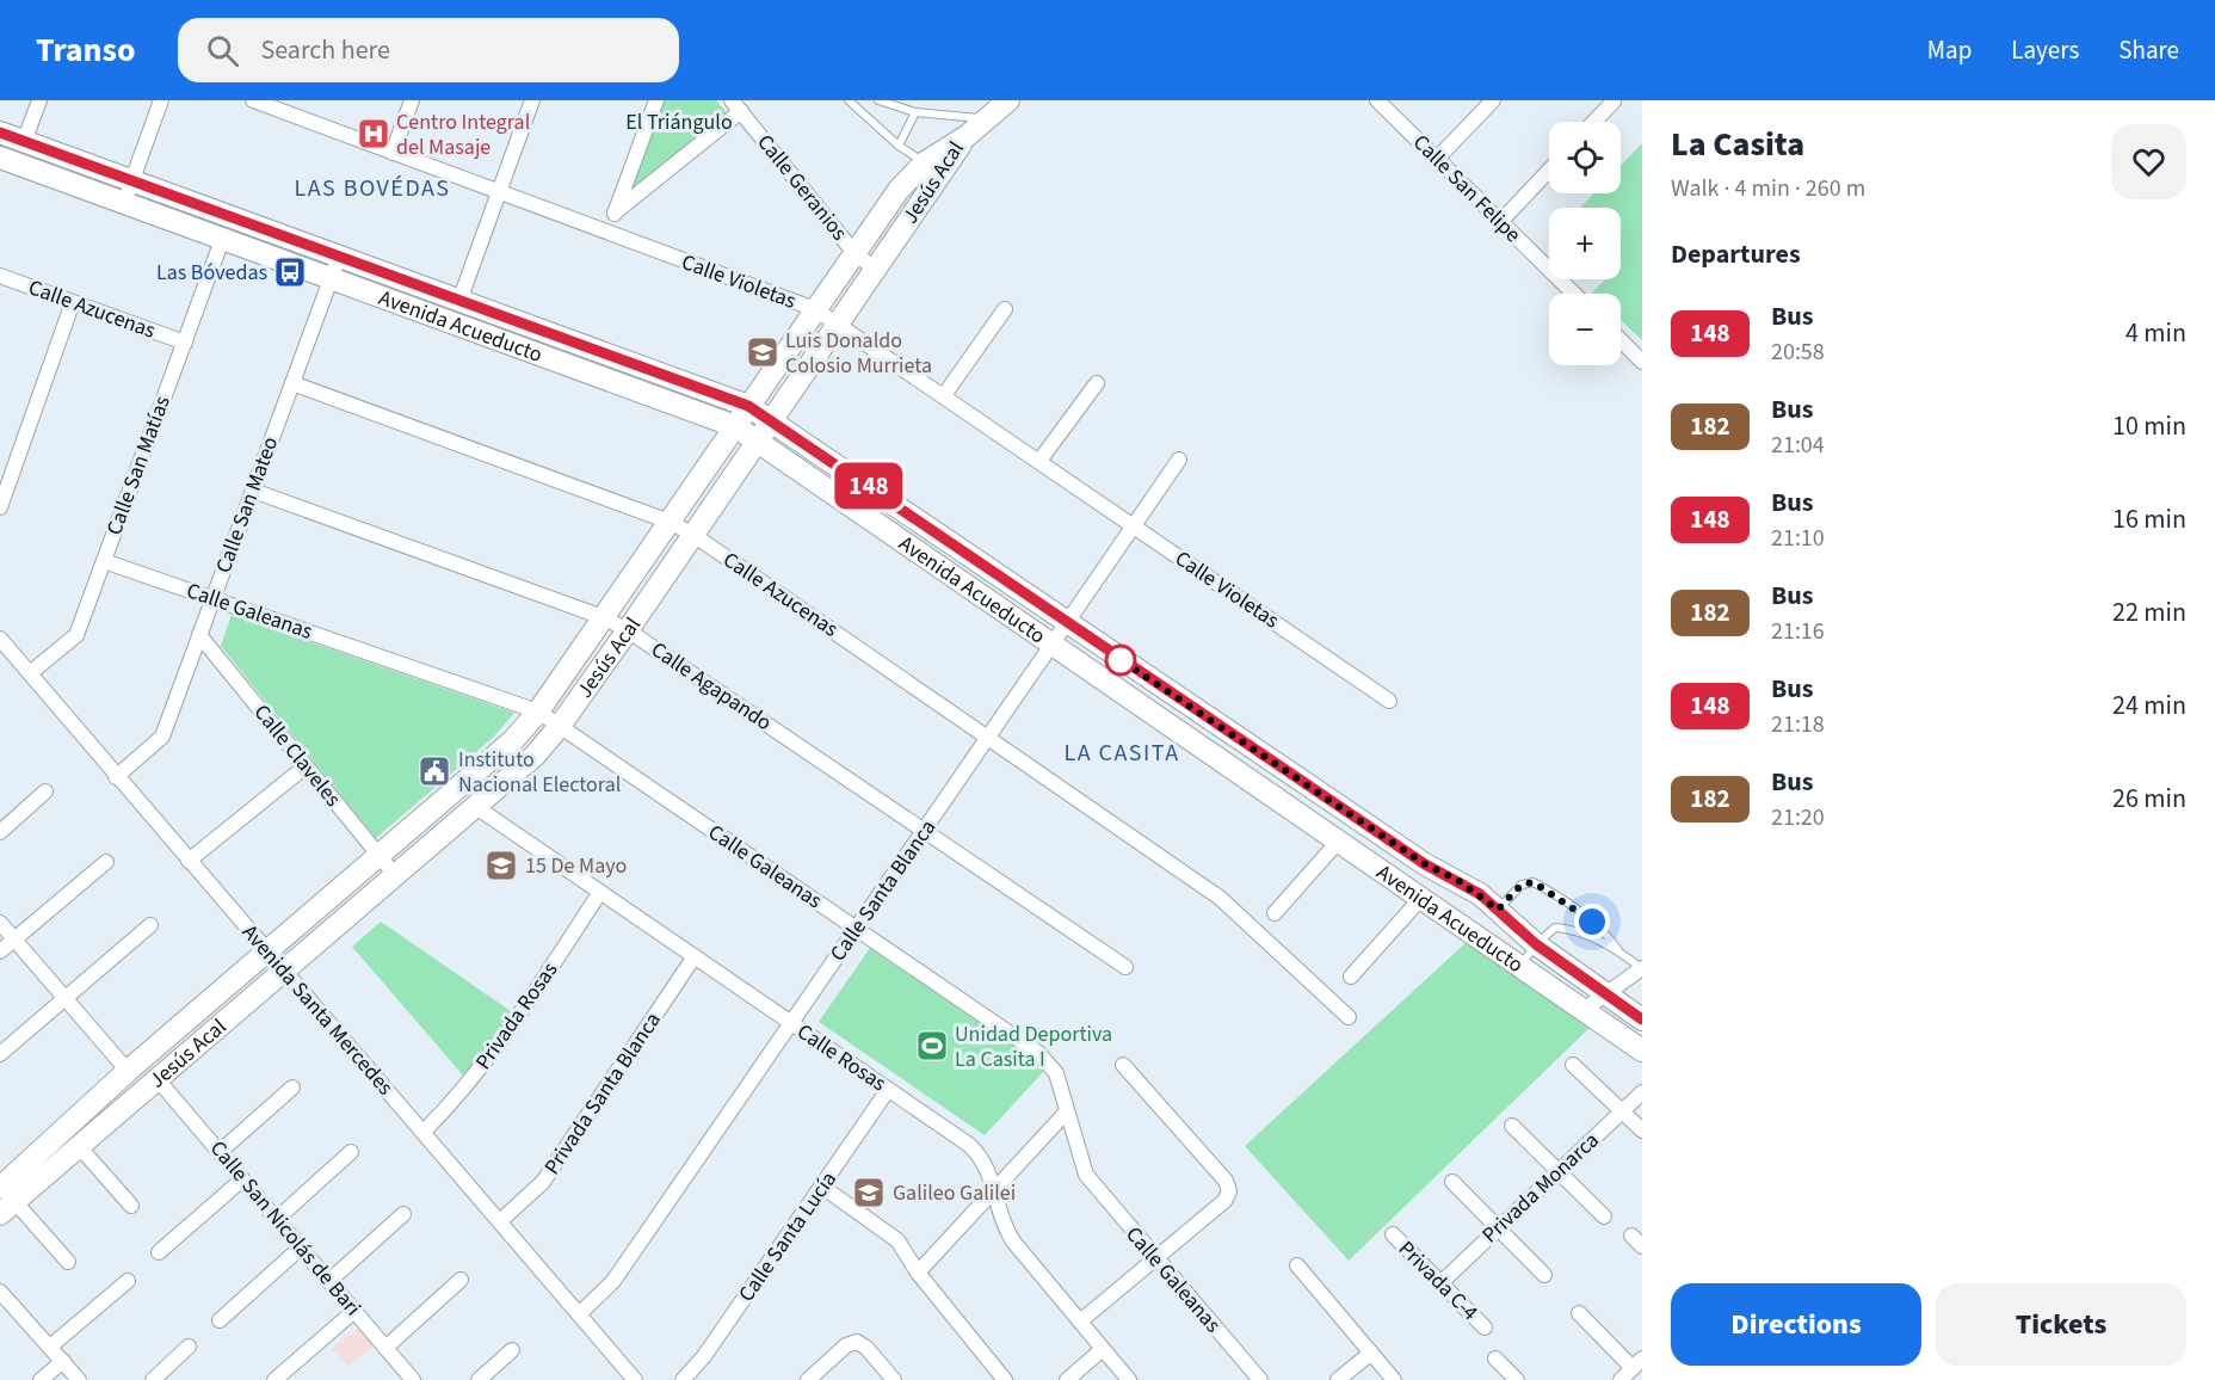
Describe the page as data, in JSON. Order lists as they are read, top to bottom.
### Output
{
  "streets": {
    "street": [
      "Jesús Acal",
      "Calle Geranios",
      "Calle San Felipe",
      "Calle Violetas",
      "Calle Azucenas",
      "Avenida Acueducto",
      "Calle San Matías",
      "Calle San Mateo",
      "Calle Galeanas",
      "Calle Agapando",
      "Calle Claveles",
      "Calle Santa Blanca",
      "Avenida Santa Mercedes",
      "Privada Rosas",
      "Calle Rosas",
      "Privada Santa Blanca",
      "Privada Monarca",
      "Calle San Nicolás de Bari",
      "Calle Santa Lucía",
      "Privada C-4"
    ]
  },
  "crossings": [
    ["Jesús Acal", "Calle Geranios"],
    ["Jesús Acal", "Calle Violetas"],
    ["Jesús Acal", "Calle Azucenas"],
    ["Jesús Acal", "Avenida Acueducto"],
    ["Jesús Acal", "Calle Galeanas"],
    ["Jesús Acal", "Calle Agapando"],
    ["Jesús Acal", "Calle Claveles"],
    ["Jesús Acal", "Avenida Santa Mercedes"],
    ["Jesús Acal", "Calle Rosas"],
    ["Jesús Acal", "Calle San Nicolás de Bari"],
    ["Calle Violetas", "Calle Santa Blanca"],
    ["Calle Azucenas", "Calle San Matías"],
    ["Calle Azucenas", "Calle San Mateo"],
    ["Calle Azucenas", "Calle Santa Blanca"],
    ["Avenida Acueducto", "Calle San Matías"],
    ["Avenida Acueducto", "Calle San Mateo"],
    ["Avenida Acueducto", "Calle Santa Blanca"],
    ["Calle San Matías", "Calle Galeanas"],
    ["Calle San Matías", "Avenida Santa Mercedes"],
    ["Calle San Mateo", "Calle Galeanas"],
    ["Calle San Mateo", "Calle Agapando"],
    ["Calle San Mateo", "Calle Claveles"],
    ["Calle San Mateo", "Avenida Santa Mercedes"],
    ["Calle Galeanas", "Calle Santa Blanca"],
    ["Calle Agapando", "Calle Santa Blanca"],
    ["Calle Santa Blanca", "Avenida Santa Mercedes"],
    ["Calle Santa Blanca", "Calle Rosas"],
    ["Avenida Santa Mercedes", "Privada Rosas"],
    ["Avenida Santa Mercedes", "Privada Santa Blanca"],
    ["Privada Rosas", "Calle Rosas"],
    ["Calle Rosas", "Privada Santa Blanca"],
    ["Calle Rosas", "Calle Santa Lucía"],
    ["Privada Monarca", "Privada C-4"]
  ],
  "districts": ["LAS BOVÉDAS", "LA CASITA"],
  "parks": ["El Triángulo"],
  "places": {
    "hospital": ["Centro Integral del Masaje"],
    "bus stop": ["Las Bóvedas"],
    "school or university": ["Luis Donaldo Colosio Murrieta", "15 De Mayo", "Galileo Galilei"],
    "public building": ["Instituto Nacional Electoral"],
    "sports": ["Unidad Deportiva La Casita I"]
  },
  "lines": ["bus line 148"],
  "page": {
    "header": "Transo",
    "search": "Search here",
    "nav": ["Map", "Layers", "Share"],
    "on_map": "148",
    "heading": [
      ["La Casita", "Walk · 4 min · 260 m"],
      "Departures"
    ],
    "map_buttons": ["+", "−"],
    "list": [
      {
        "mark": "148",
        "name": "Bus",
        "note": "20:58",
        "value": "4 min"
      },
      {
        "mark": "182",
        "name": "Bus",
        "note": "21:04",
        "value": "10 min"
      },
      {
        "mark": "148",
        "name": "Bus",
        "note": "21:10",
        "value": "16 min"
      },
      {
        "mark": "182",
        "name": "Bus",
        "note": "21:16",
        "value": "22 min"
      },
      {
        "mark": "148",
        "name": "Bus",
        "note": "21:18",
        "value": "24 min"
      },
      {
        "mark": "182",
        "name": "Bus",
        "note": "21:20",
        "value": "26 min"
      }
    ],
    "buttons": ["Directions", "Tickets"]
  }
}
